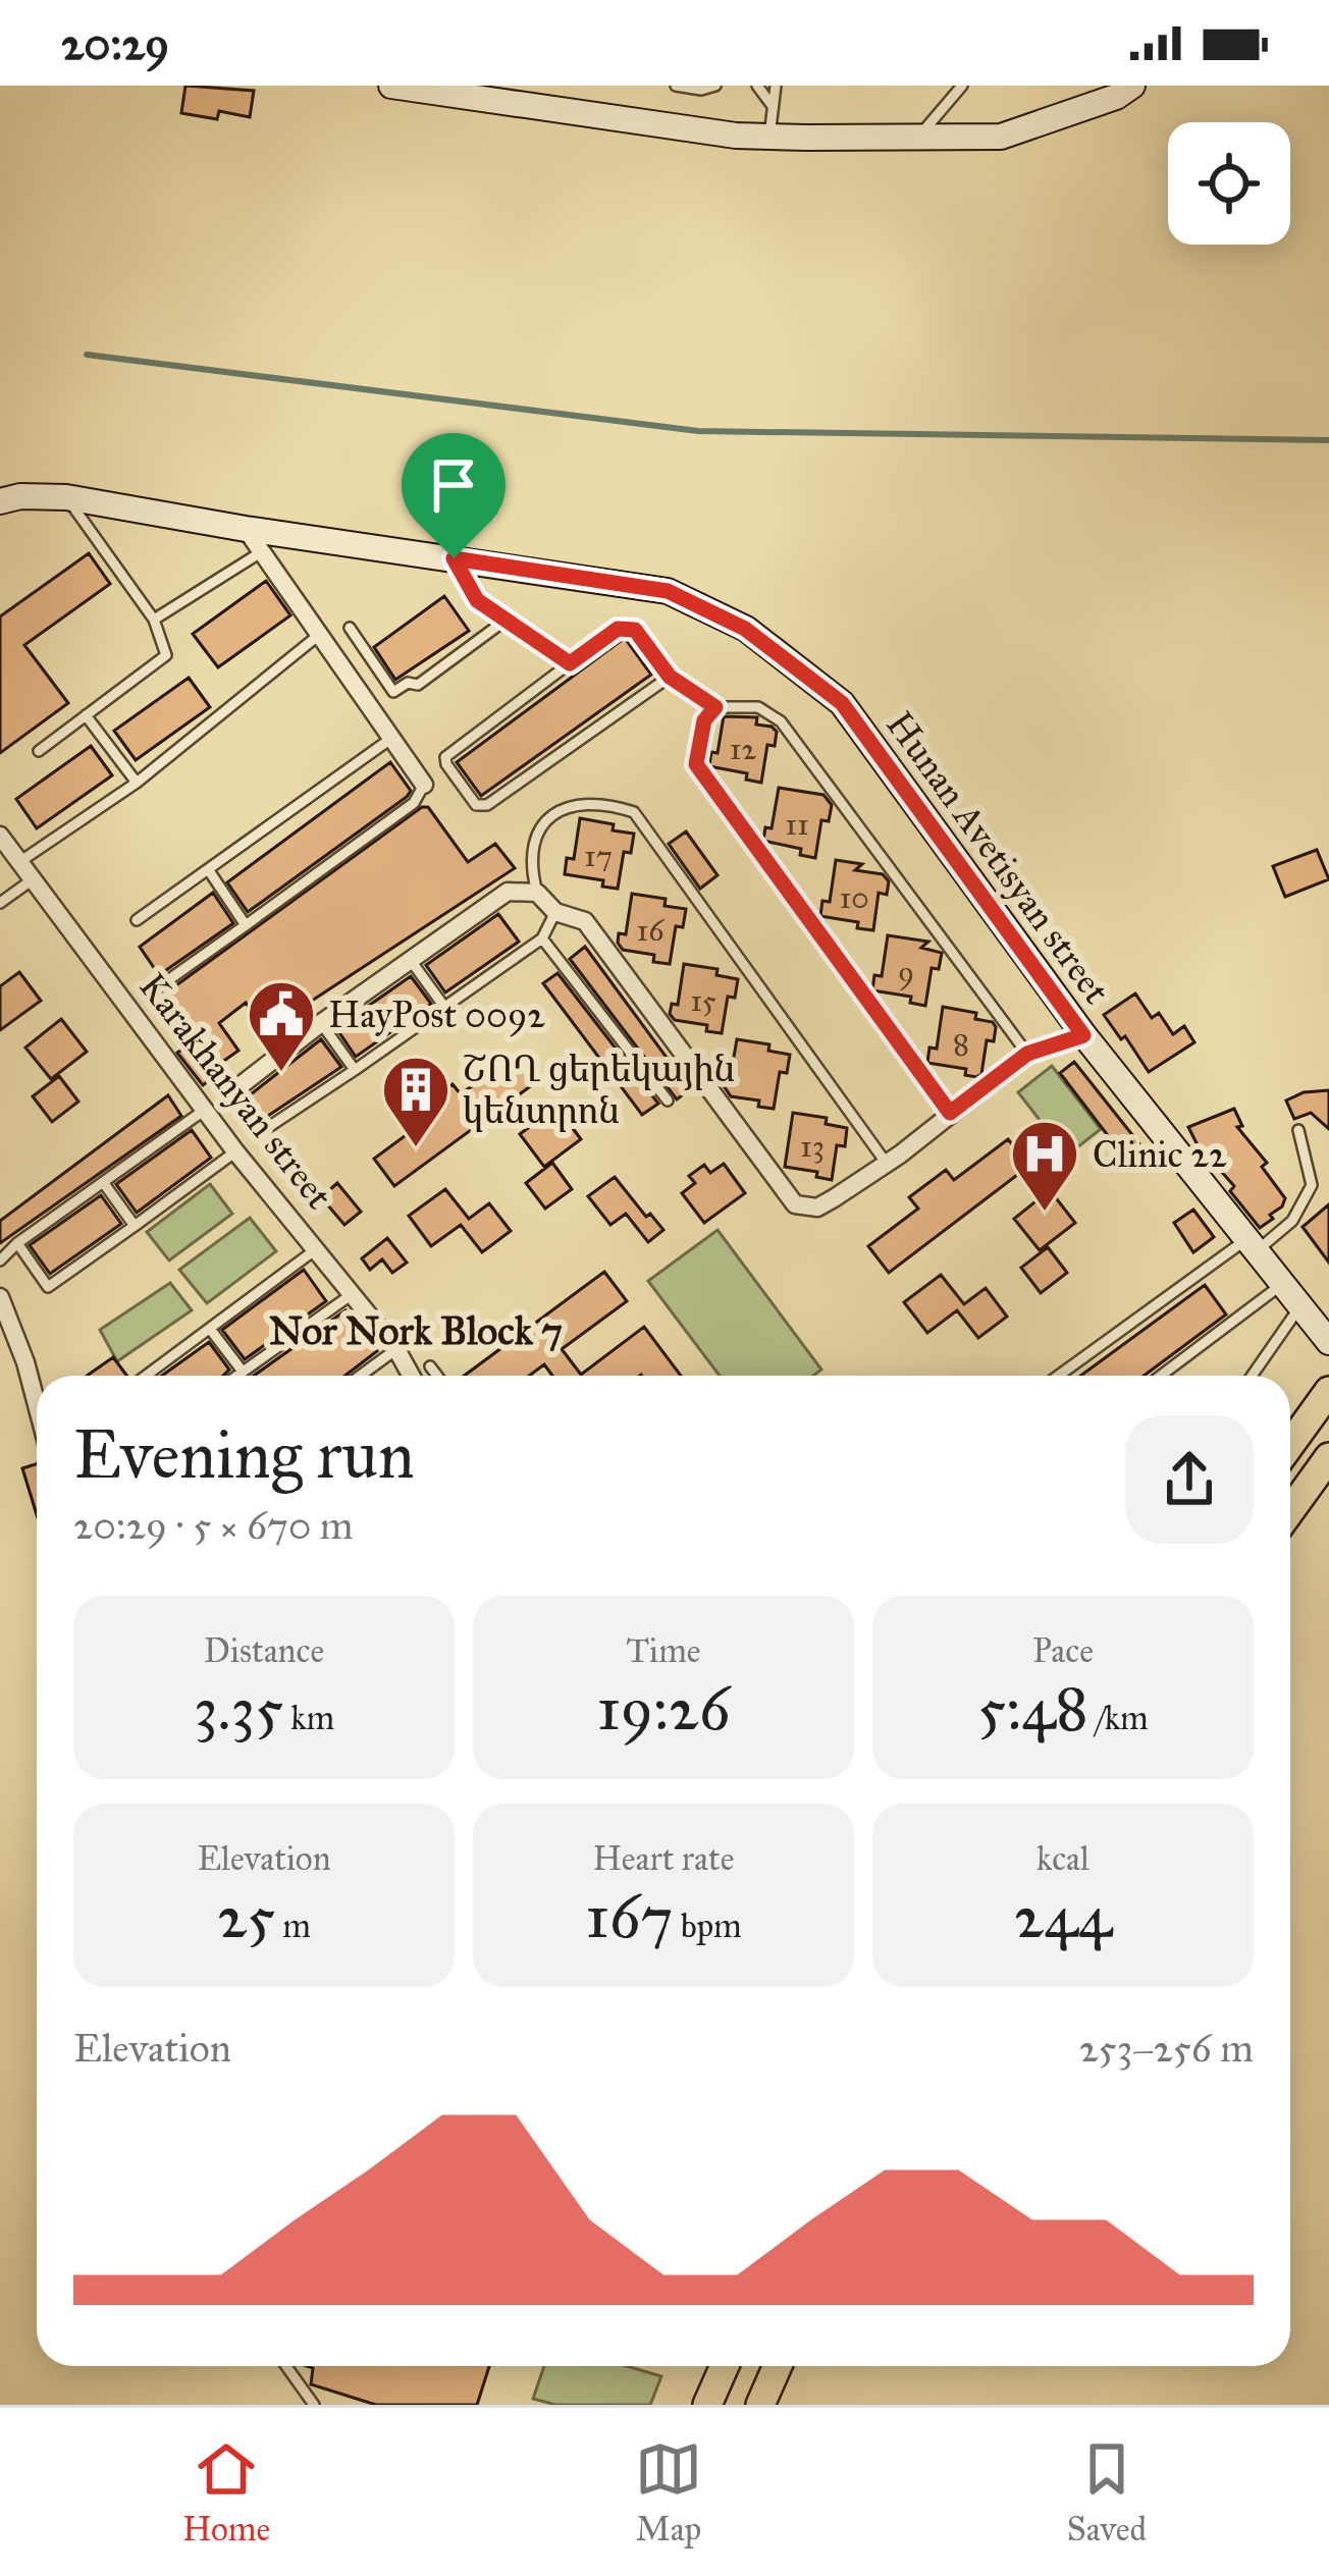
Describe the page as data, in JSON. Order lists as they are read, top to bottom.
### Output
{
  "streets": {
    "main road": ["Hunan Avetisyan street"],
    "street": ["Karakhanyan street"]
  },
  "districts": ["Nor Nork Block 7"],
  "places": {
    "public building": ["HayPost 0092"],
    "building": ["ՇՈՂ ցերեկային կենտրոն"],
    "hospital": ["Clinic 22"]
  },
  "house_numbers": [
    "12",
    "11",
    "17",
    "10",
    "16",
    "9",
    "15",
    "8",
    "13"
  ],
  "page": {
    "status": "20:29",
    "heading": ["Evening run", "20:29 · 5 × 670 m"],
    "stats": [
      ["Distance", "3.35 km"],
      ["Time", "19:26"],
      ["Pace", "5:48 /km"],
      ["Elevation", "25 m"],
      ["Heart rate", "167 bpm"],
      ["kcal", "244"]
    ],
    "chart": ["Elevation", "253–256 m"],
    "tabs": ["Home", "Map", "Saved"]
  }
}
